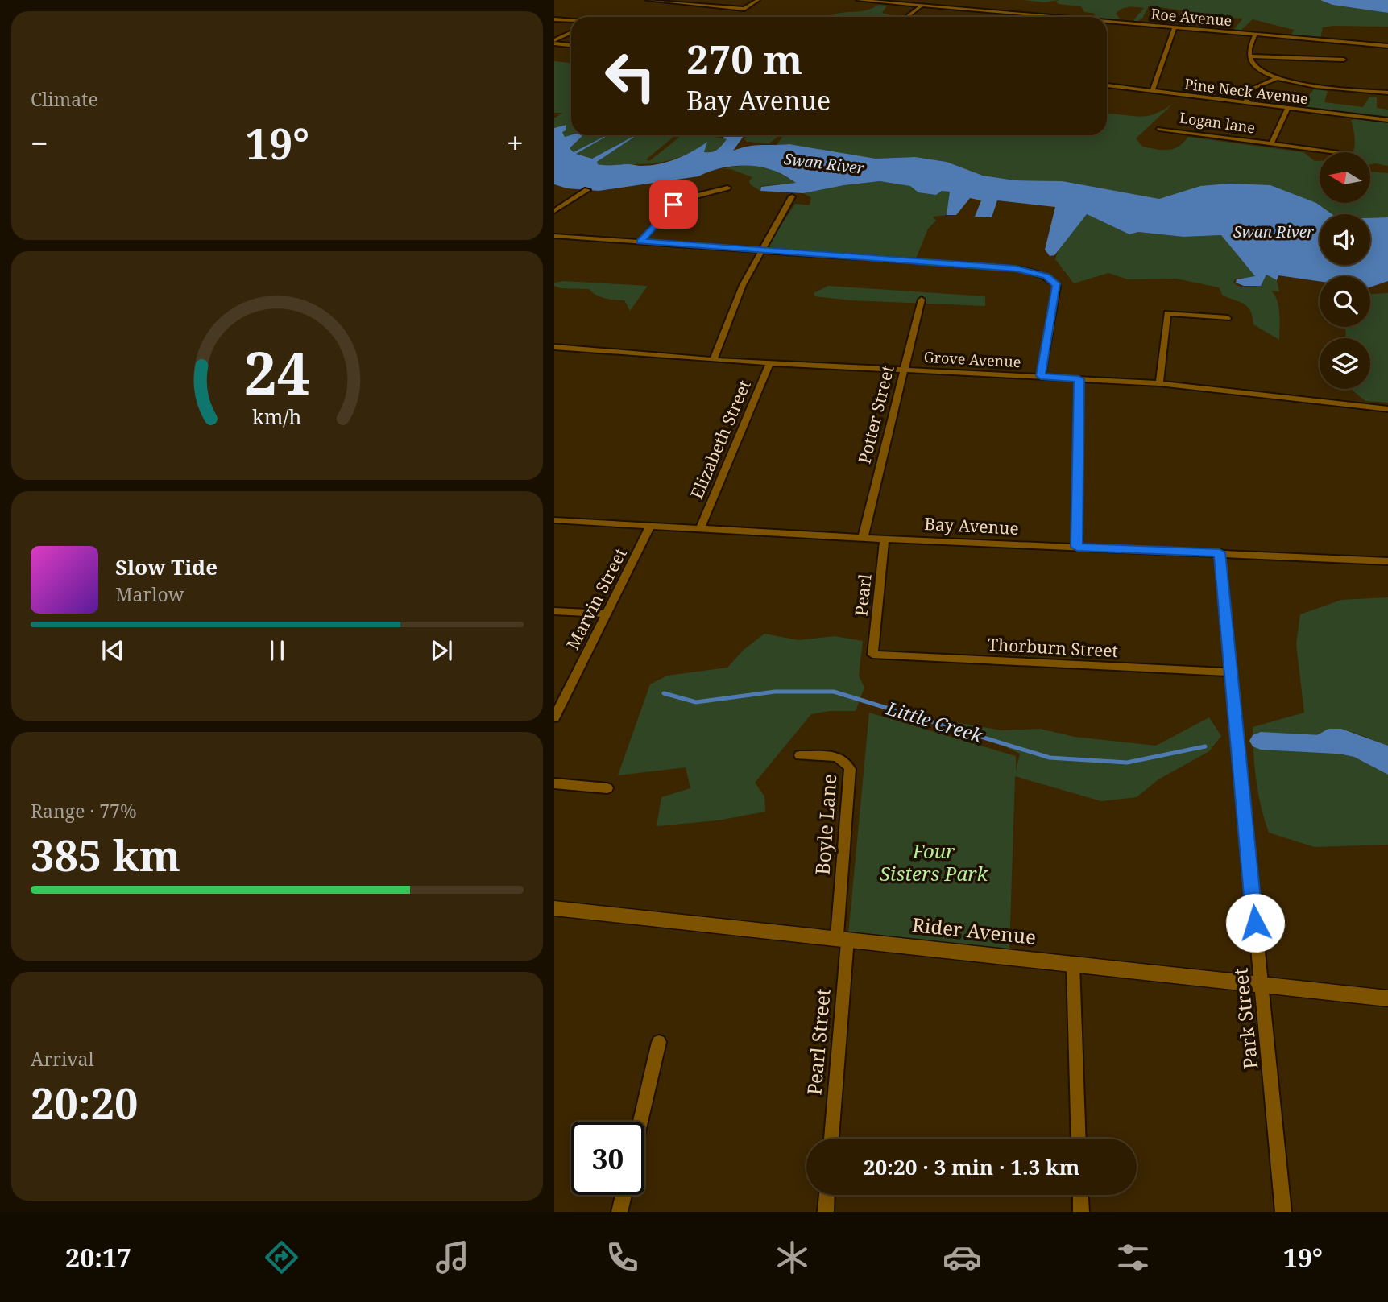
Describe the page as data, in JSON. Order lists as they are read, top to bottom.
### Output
{
  "streets": {
    "street": [
      "Roe Avenue",
      "Pine Neck Avenue",
      "Logan lane",
      "Grove Avenue",
      "Potter Street",
      "Elizabeth Street",
      "Bay Avenue",
      "Pearl",
      "Marvin Street",
      "Thorburn Street",
      "Boyle Lane",
      "Rider Avenue",
      "Park Street",
      "Pearl Street"
    ]
  },
  "crossings": [
    ["Grove Avenue", "Potter Street"],
    ["Grove Avenue", "Elizabeth Street"],
    ["Potter Street", "Bay Avenue"],
    ["Elizabeth Street", "Bay Avenue"],
    ["Bay Avenue", "Pearl"],
    ["Bay Avenue", "Marvin Street"],
    ["Bay Avenue", "Park Street"],
    ["Pearl", "Thorburn Street"],
    ["Thorburn Street", "Park Street"],
    ["Boyle Lane", "Rider Avenue"],
    ["Boyle Lane", "Pearl Street"],
    ["Rider Avenue", "Park Street"],
    ["Rider Avenue", "Pearl Street"]
  ],
  "water": ["Swan River", "Little Creek"],
  "parks": ["Four Sisters Park"],
  "north": "left",
  "page": {
    "tile": [
      "Climate",
      ["Range · 77%", "385 km"],
      ["Arrival", "20:20"]
    ],
    "turn": ["270 m", "Bay Avenue"],
    "heat": ["−", "19°", "+"],
    "song": ["Slow Tide", "Marlow"],
    "limit": "30",
    "trip": "20:20 · 3 min · 1.3 km",
    "tabs": ["20:17", "19°"],
    "gauge": ["24", "km/h"]
  }
}
